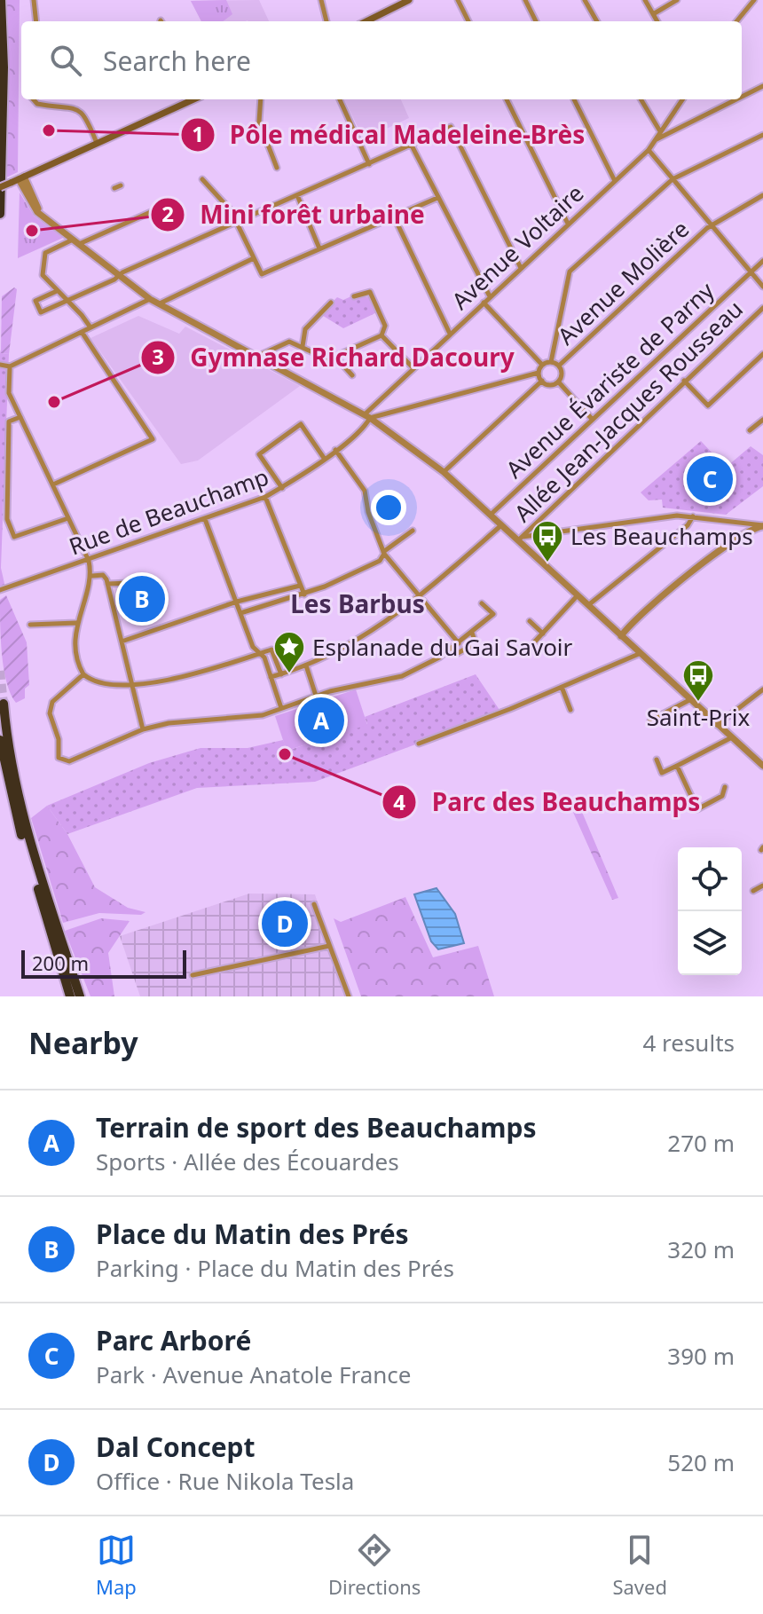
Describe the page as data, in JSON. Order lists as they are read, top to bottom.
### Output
{
  "streets": {
    "street": [
      "Avenue Voltaire",
      "Avenue Molière",
      "Avenue Évariste de Parny",
      "Allée Jean-Jacques Rousseau",
      "Rue de Beauchamp"
    ]
  },
  "crossings": [
    ["Avenue Voltaire", "Rue de Beauchamp"]
  ],
  "districts": ["Les Barbus"],
  "places": {
    "other": [
      "Pôle médical Madeleine-Brès",
      "Mini forêt urbaine",
      "Gymnase Richard Dacoury",
      "Parc des Beauchamps"
    ],
    "bus stop": ["Les Beauchamps", "Saint-Prix"],
    "place": ["Esplanade du Gai Savoir"]
  },
  "scale_bar": "200 m",
  "page": {
    "search": "Search here",
    "pins": [
      "C",
      "B",
      "A",
      "D"
    ],
    "scale": "200 m",
    "heading": ["Nearby", "4 results"],
    "list": [
      {
        "mark": "A",
        "name": "Terrain de sport des Beauchamps",
        "note": "Sports · Allée des Écouardes",
        "value": "270 m"
      },
      {
        "mark": "B",
        "name": "Place du Matin des Prés",
        "note": "Parking · Place du Matin des Prés",
        "value": "320 m"
      },
      {
        "mark": "C",
        "name": "Parc Arboré",
        "note": "Park · Avenue Anatole France",
        "value": "390 m"
      },
      {
        "mark": "D",
        "name": "Dal Concept",
        "note": "Office · Rue Nikola Tesla",
        "value": "520 m"
      }
    ],
    "nav": ["Map", "Directions", "Saved"]
  }
}
